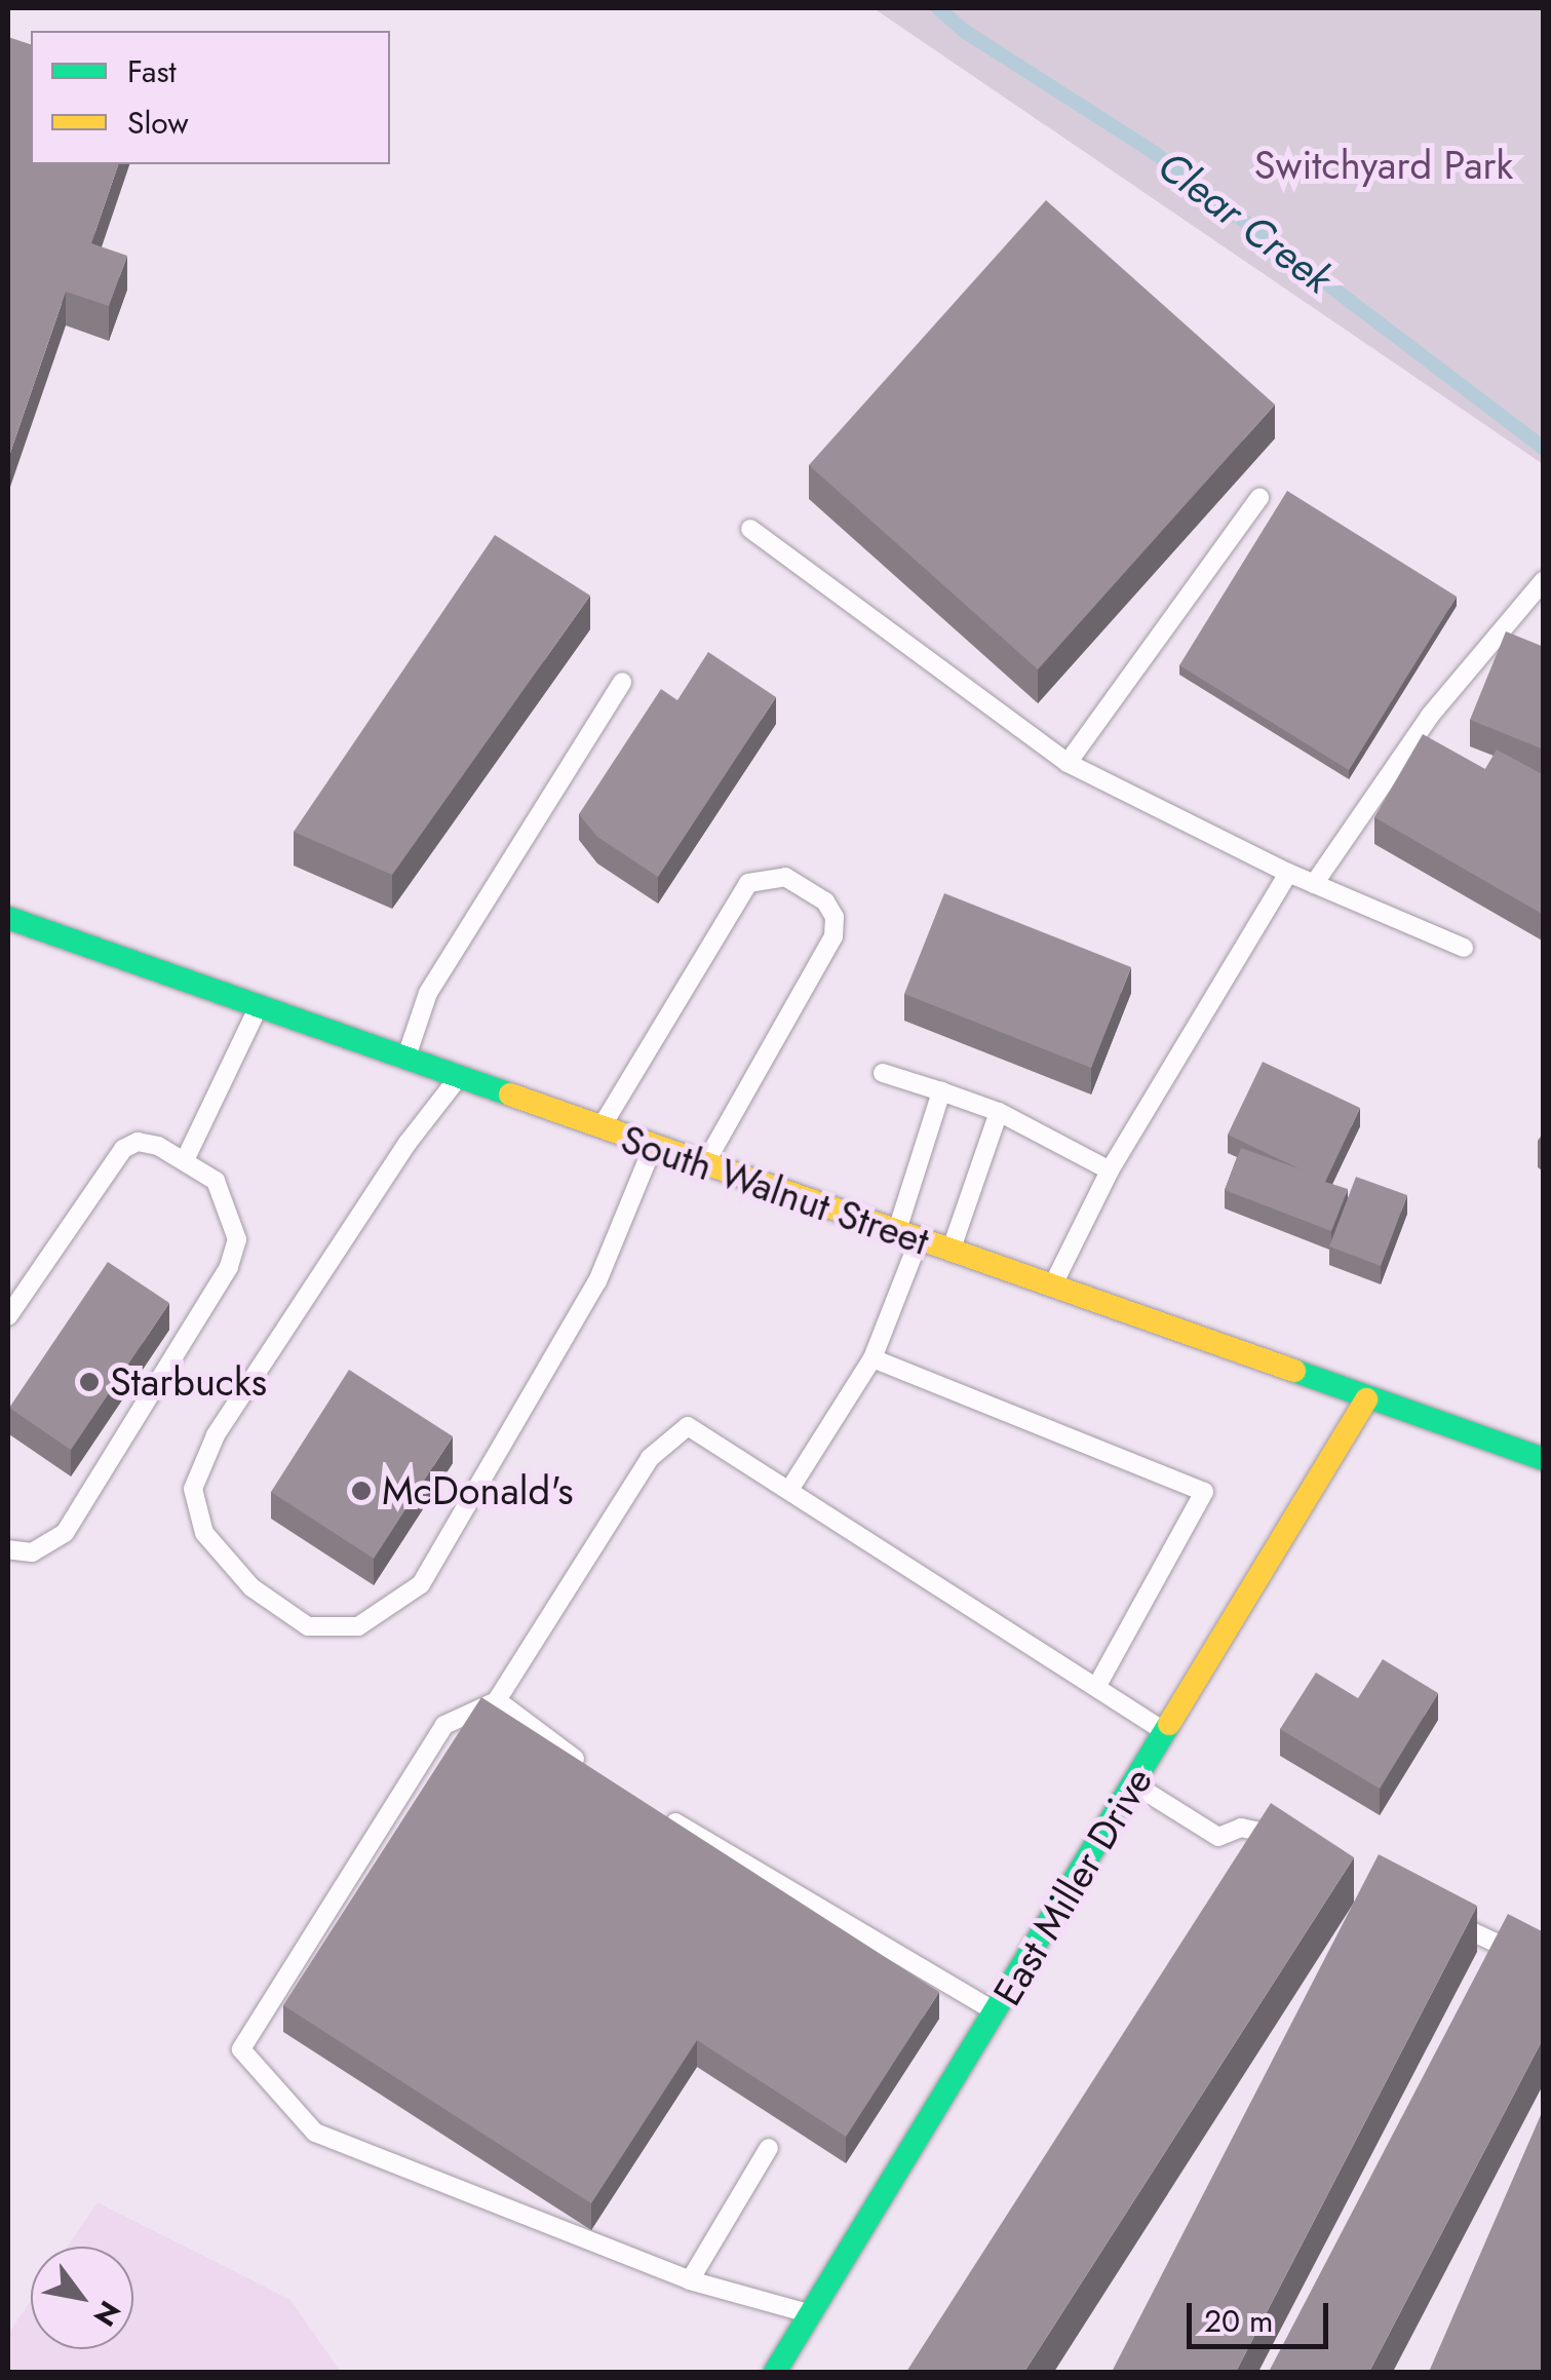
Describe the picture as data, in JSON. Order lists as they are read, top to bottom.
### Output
{
  "streets": {
    "main road": ["South Walnut Street", "East Miller Drive"]
  },
  "crossings": [
    ["South Walnut Street", "East Miller Drive"]
  ],
  "water": ["Clear Creek"],
  "parks": ["Switchyard Park"],
  "places": ["Starbucks", "McDonald's"],
  "legend": ["Fast", "Slow"],
  "scale_bar": "20 m",
  "north": "bottom right"
}
